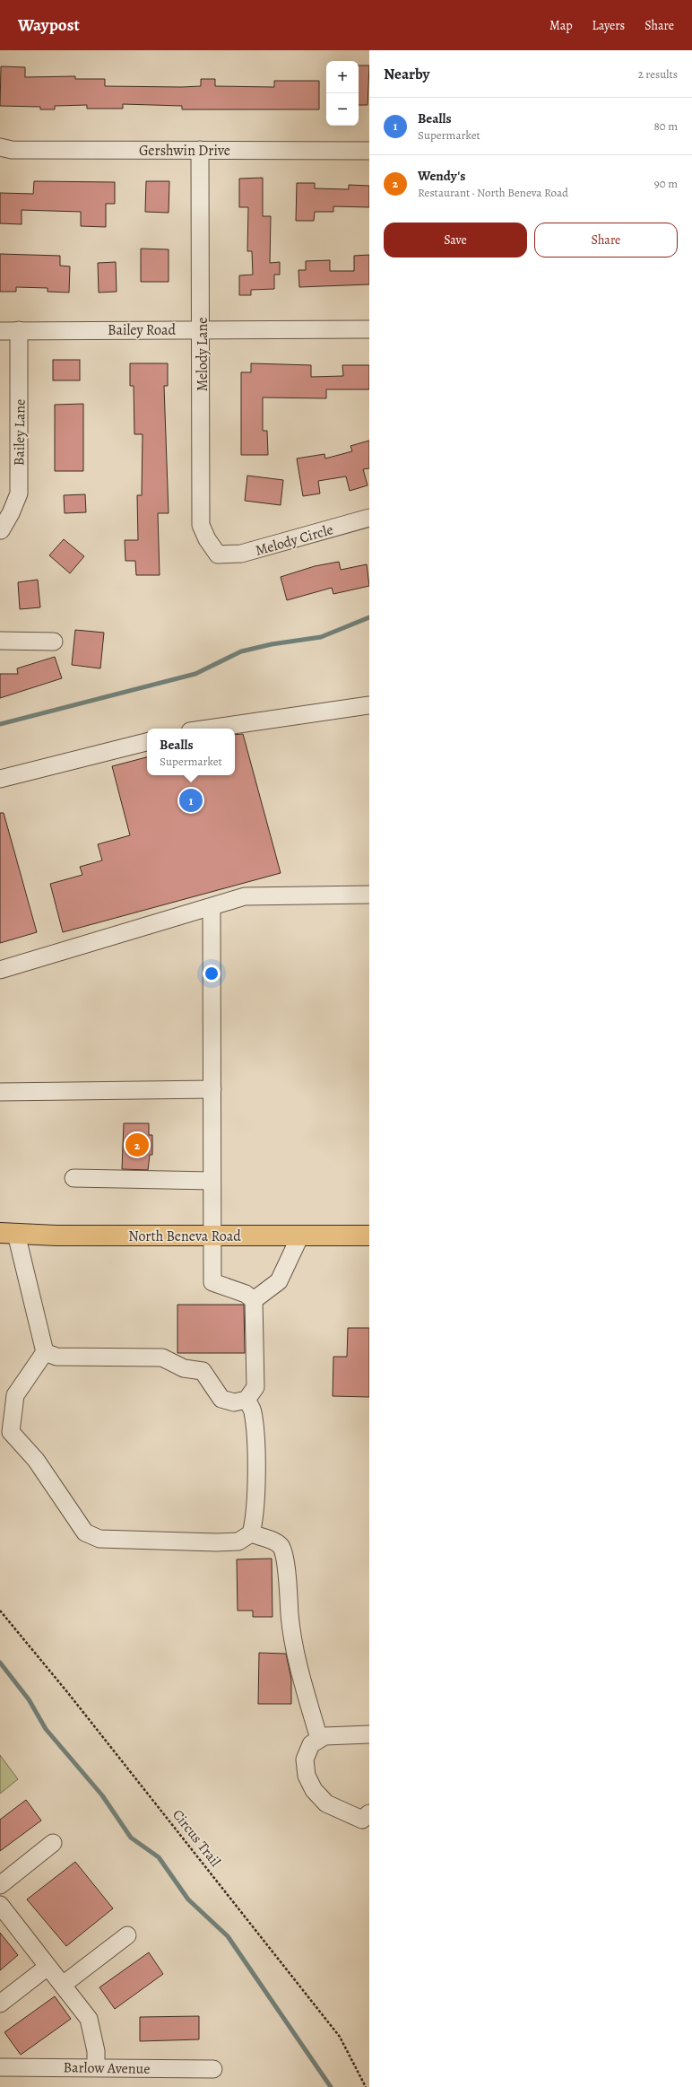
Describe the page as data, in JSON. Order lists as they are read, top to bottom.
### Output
{
  "streets": {
    "main road": ["North Beneva Road"],
    "street": [
      "Gershwin Drive",
      "Bailey Road",
      "Melody Lane",
      "Bailey Lane",
      "Melody Circle",
      "Barlow Avenue"
    ],
    "path": ["Circus Trail"]
  },
  "crossings": [
    ["Gershwin Drive", "Melody Lane"],
    ["Bailey Road", "Melody Lane"],
    ["Bailey Road", "Bailey Lane"],
    ["Melody Lane", "Melody Circle"]
  ],
  "page": {
    "header": "Waypost",
    "nav": ["Map", "Layers", "Share"],
    "heading": ["Nearby", "2 results"],
    "map_buttons": ["+", "−"],
    "list": [
      {
        "mark": "1",
        "name": "Bealls",
        "note": "Supermarket",
        "value": "80 m"
      },
      {
        "mark": "2",
        "name": "Wendy's",
        "note": "Restaurant · North Beneva Road",
        "value": "90 m"
      }
    ],
    "buttons": ["Save", "Share"],
    "popup": ["Bealls", "Supermarket"],
    "pins": ["1", "2"]
  }
}
